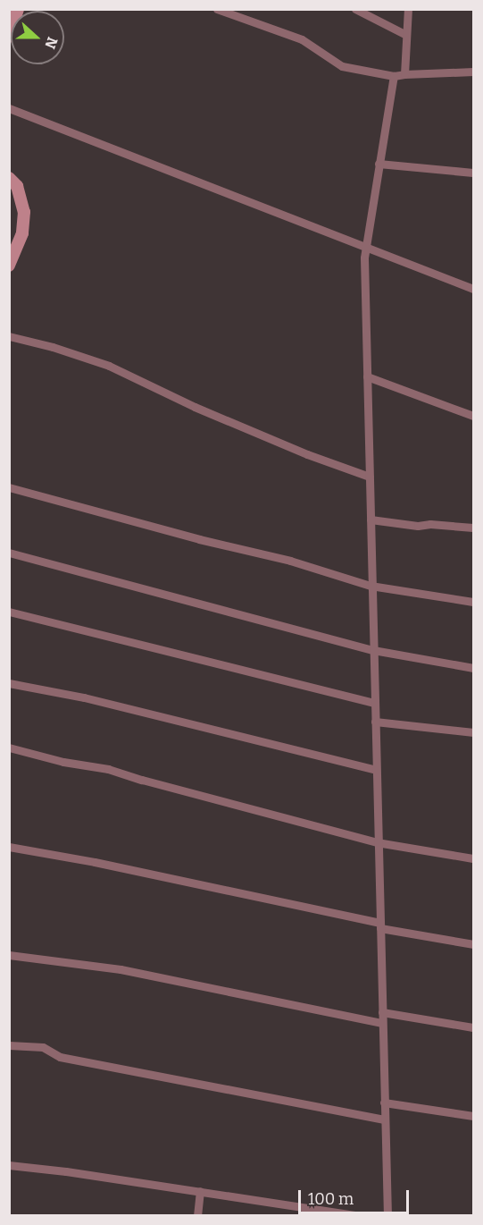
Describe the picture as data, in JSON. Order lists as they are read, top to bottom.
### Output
{
  "scale_bar": "100 m",
  "north": "right"
}
